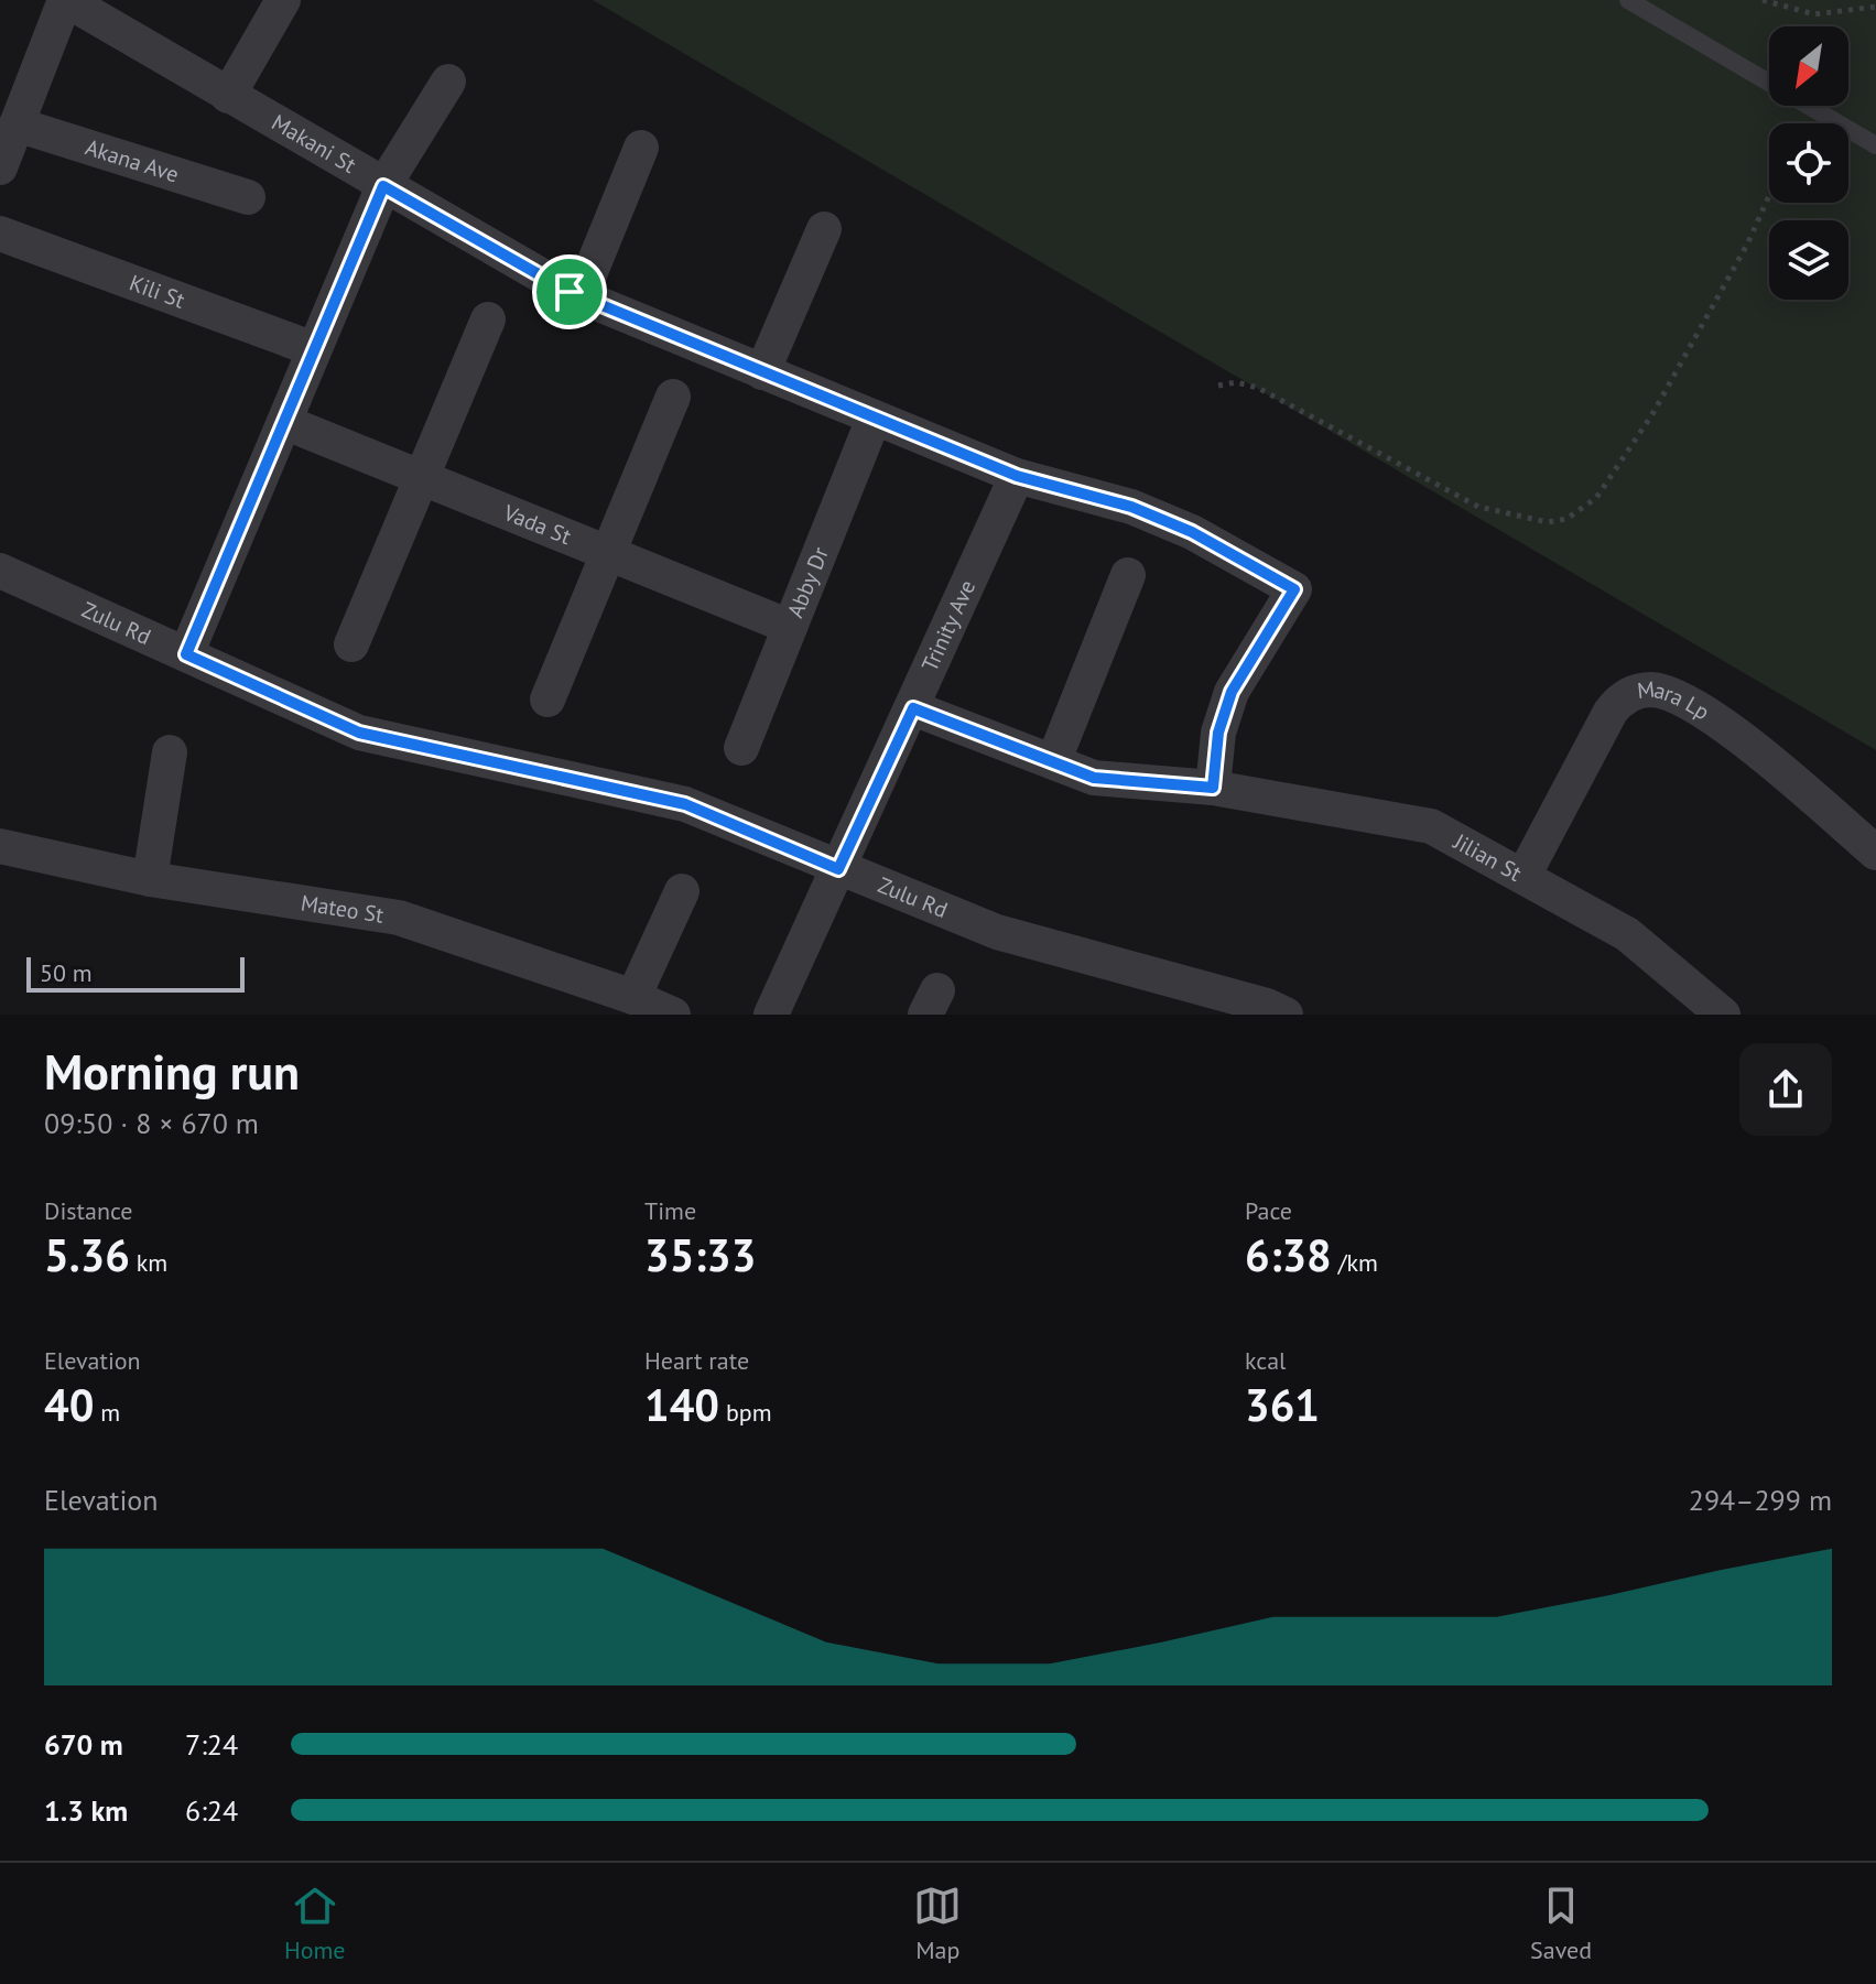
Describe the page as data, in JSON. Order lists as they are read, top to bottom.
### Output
{
  "streets": {
    "street": [
      "Makani St",
      "Akana Ave",
      "Kili St",
      "Vada St",
      "Abby Dr",
      "Zulu Rd",
      "Trinity Ave",
      "Mara Lp",
      "Jilian St",
      "Mateo St"
    ]
  },
  "crossings": [
    ["Makani St", "Abby Dr"],
    ["Makani St", "Trinity Ave"],
    ["Makani St", "Jilian St"],
    ["Vada St", "Abby Dr"],
    ["Zulu Rd", "Trinity Ave"],
    ["Trinity Ave", "Jilian St"],
    ["Mara Lp", "Jilian St"]
  ],
  "scale_bar": "50 m",
  "north": "bottom left",
  "page": {
    "scale": "50 m",
    "heading": ["Morning run", "09:50 · 8 × 670 m"],
    "stats": [
      ["Distance", "5.36 km"],
      ["Time", "35:33"],
      ["Pace", "6:38 /km"],
      ["Elevation", "40 m"],
      ["Heart rate", "140 bpm"],
      ["kcal", "361"]
    ],
    "chart": ["Elevation", "294–299 m"],
    "list": [
      {
        "name": "670 m",
        "note": "7:24"
      },
      {
        "name": "1.3 km",
        "note": "6:24"
      }
    ],
    "tabs": ["Home", "Map", "Saved"]
  }
}
